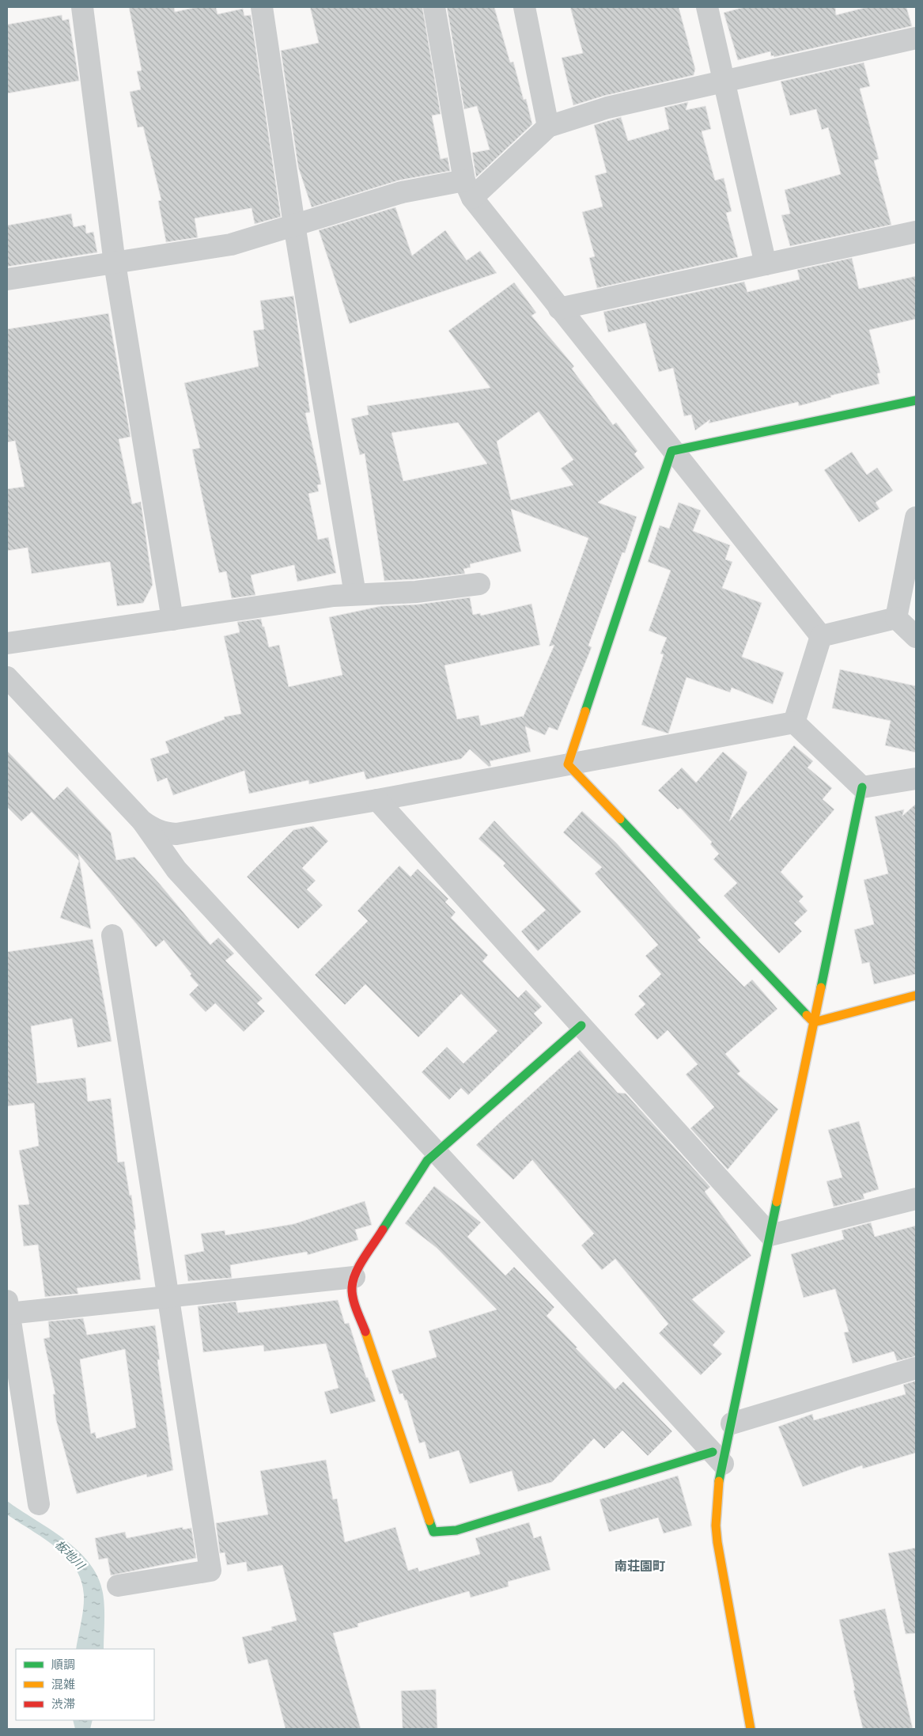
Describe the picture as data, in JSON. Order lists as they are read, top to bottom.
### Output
{
  "districts": ["南荘園町"],
  "water": ["板地川"],
  "legend": ["順調", "混雑", "渋滞"]
}
